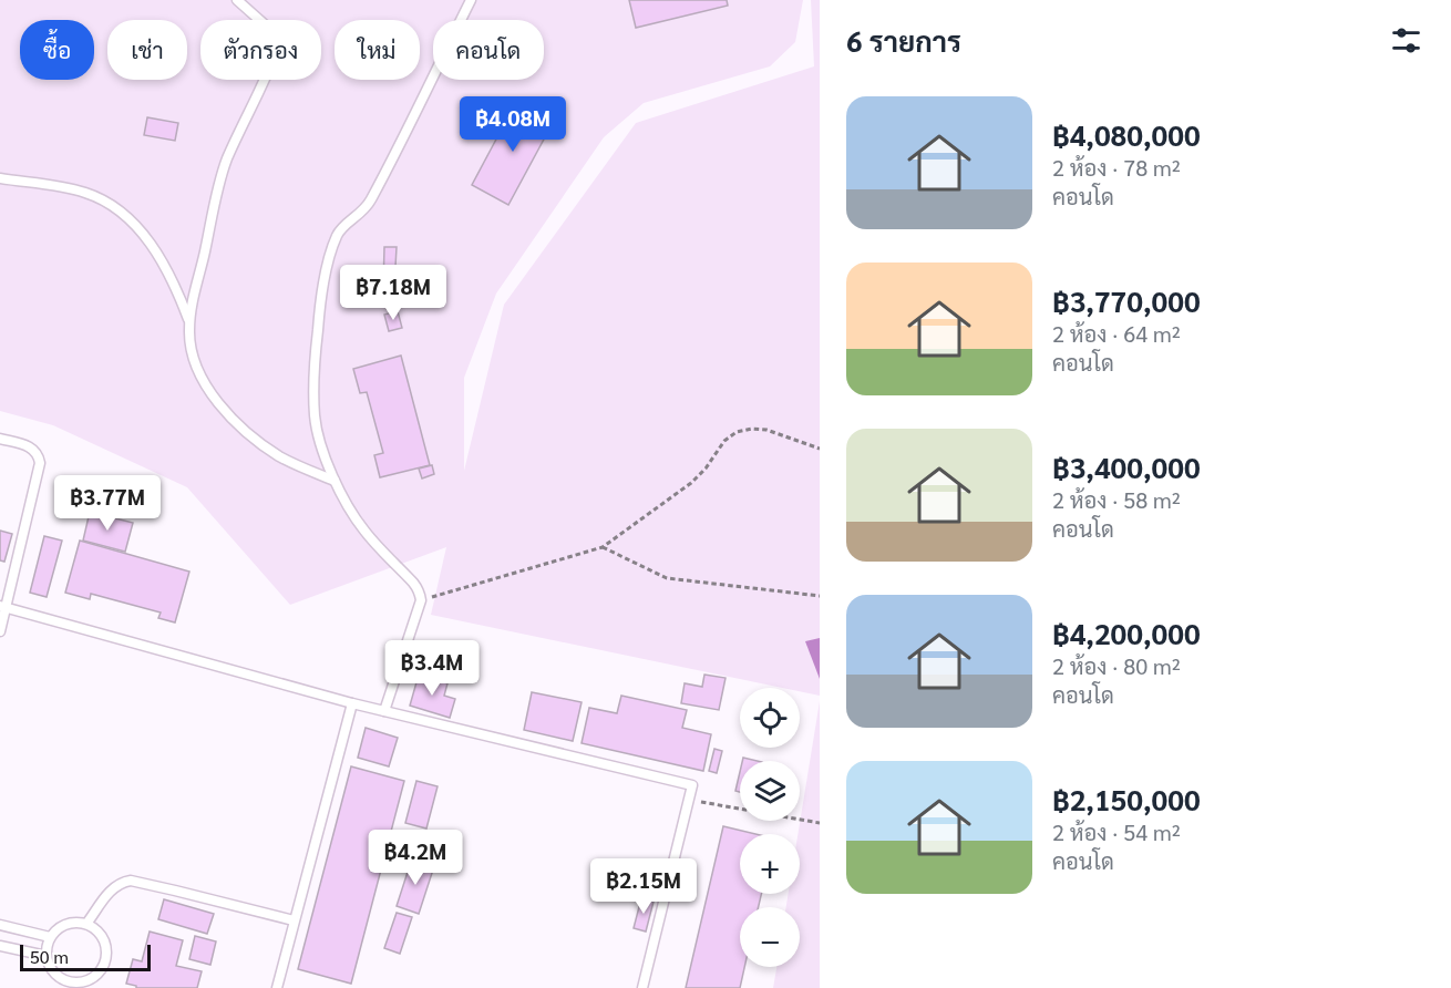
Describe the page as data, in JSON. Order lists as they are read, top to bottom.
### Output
{
  "scale_bar": "50 m",
  "page": {
    "heading": "6 รายการ",
    "chip": [
      "ซื้อ",
      "เช่า",
      "ตัวกรอง",
      "ใหม่",
      "คอนโด"
    ],
    "list": [
      {
        "name": "฿4,080,000",
        "note": "2 ห้อง · 78 m² · คอนโด"
      },
      {
        "name": "฿3,770,000",
        "note": "2 ห้อง · 64 m² · คอนโด"
      },
      {
        "name": "฿3,400,000",
        "note": "2 ห้อง · 58 m² · คอนโด"
      },
      {
        "name": "฿4,200,000",
        "note": "2 ห้อง · 80 m² · คอนโด"
      },
      {
        "name": "฿2,150,000",
        "note": "2 ห้อง · 54 m² · คอนโด"
      }
    ],
    "price": [
      "฿4.08M",
      "฿7.18M",
      "฿3.77M",
      "฿3.4M",
      "฿4.2M",
      "฿2.15M"
    ],
    "map_buttons": ["+", "−"],
    "scale": "50 m"
  }
}
